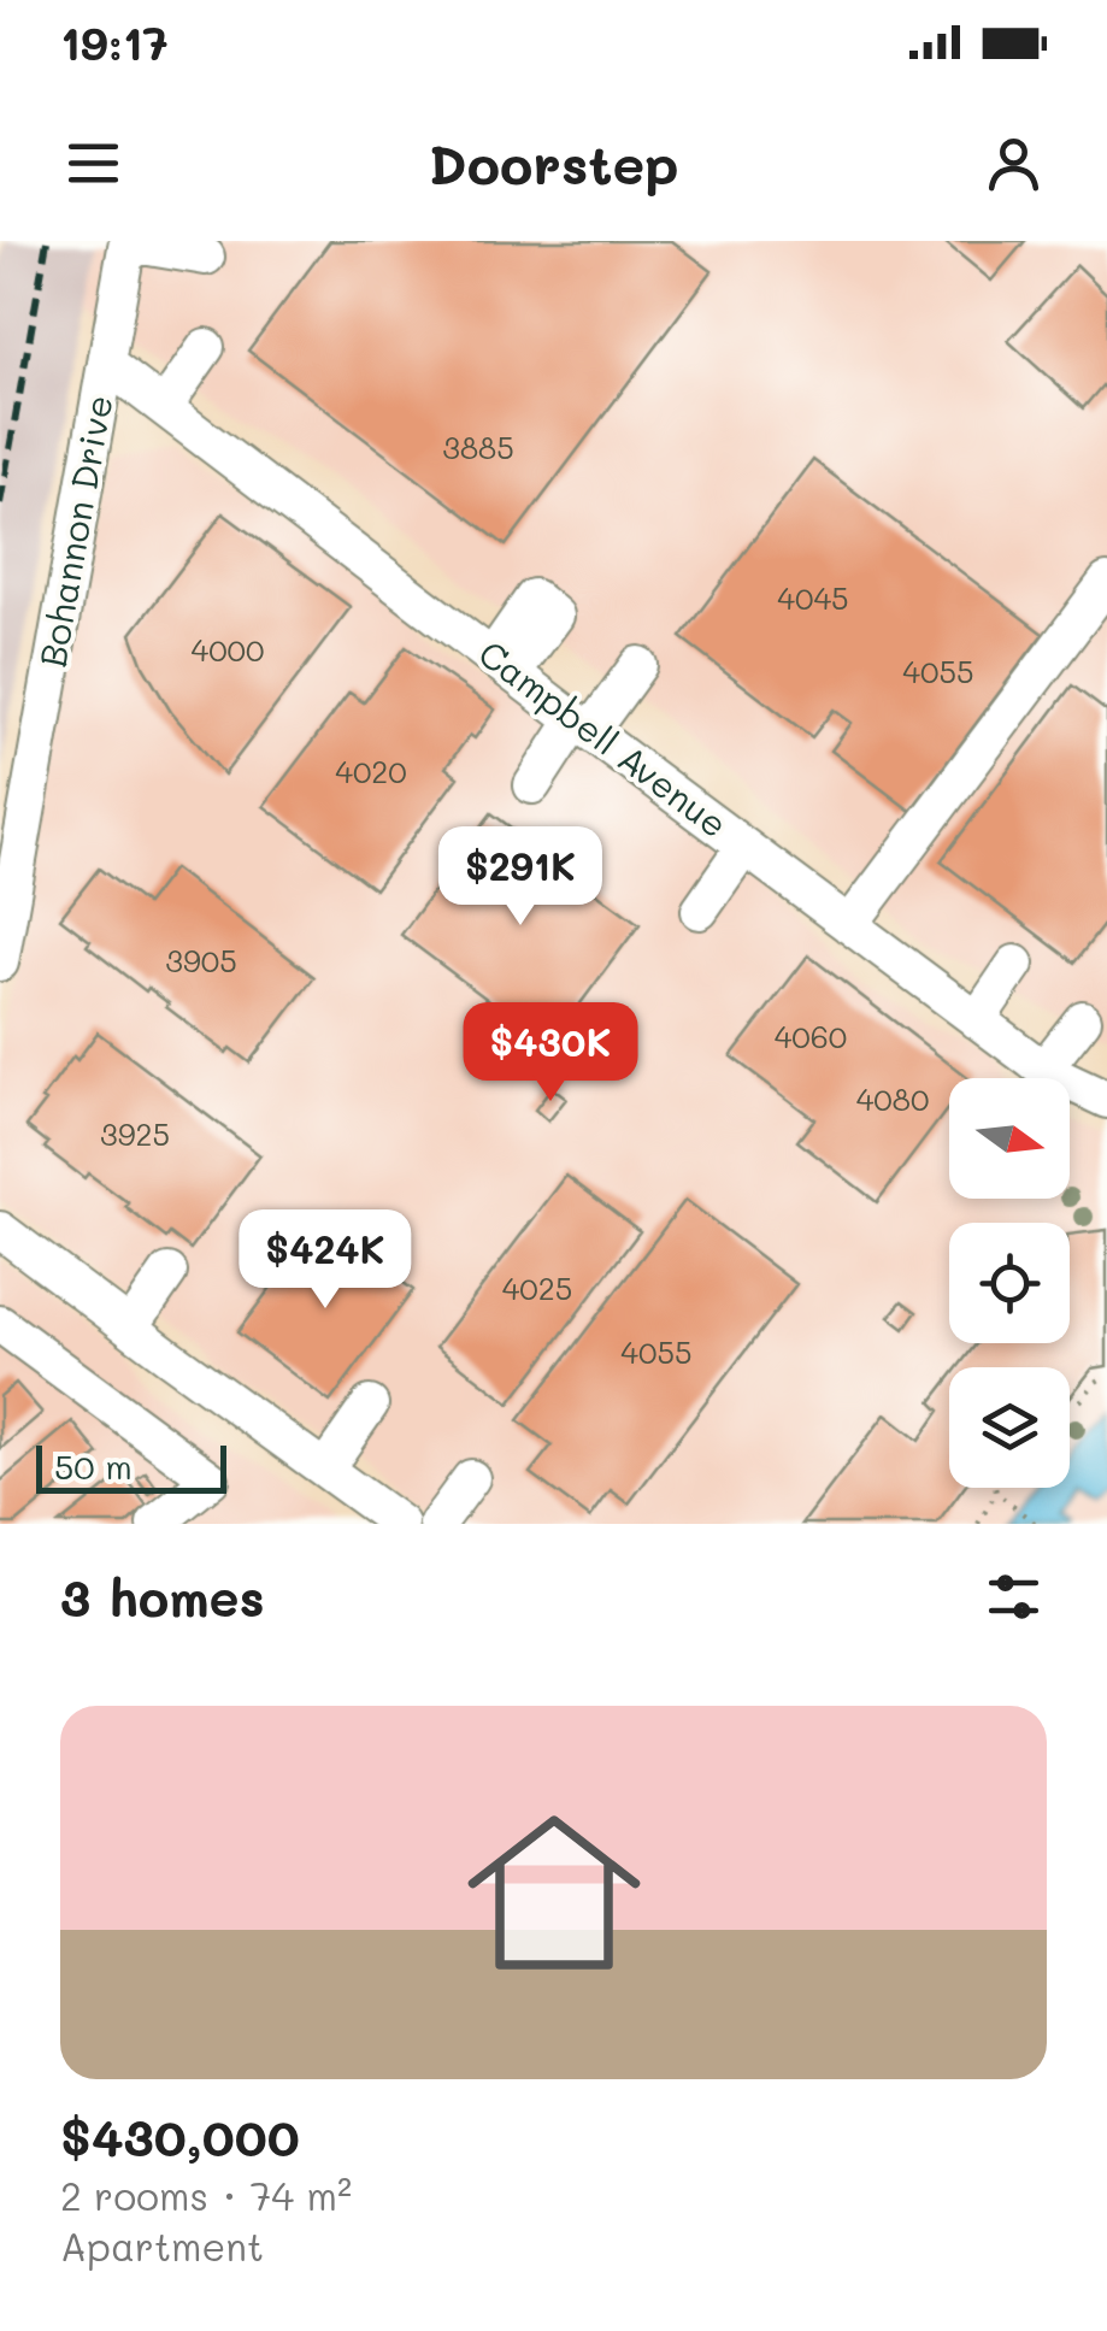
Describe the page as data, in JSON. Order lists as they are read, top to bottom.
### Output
{
  "streets": {
    "street": ["Bohannon Drive", "Campbell Avenue"]
  },
  "crossings": [
    ["Bohannon Drive", "Campbell Avenue"]
  ],
  "house_numbers": [
    "3885",
    "4045",
    "4000",
    "4055",
    "4020",
    "3905",
    "4060",
    "4080",
    "3925",
    "4025",
    "4055"
  ],
  "scale_bar": "50 m",
  "north": "right",
  "page": {
    "status": "19:17",
    "header": "Doorstep",
    "price": ["$291K", "$430K", "$424K"],
    "scale": "50 m",
    "heading": "3 homes",
    "list": [
      {
        "name": "$430,000",
        "note": "2 rooms · 74 m² · Apartment"
      }
    ]
  }
}
